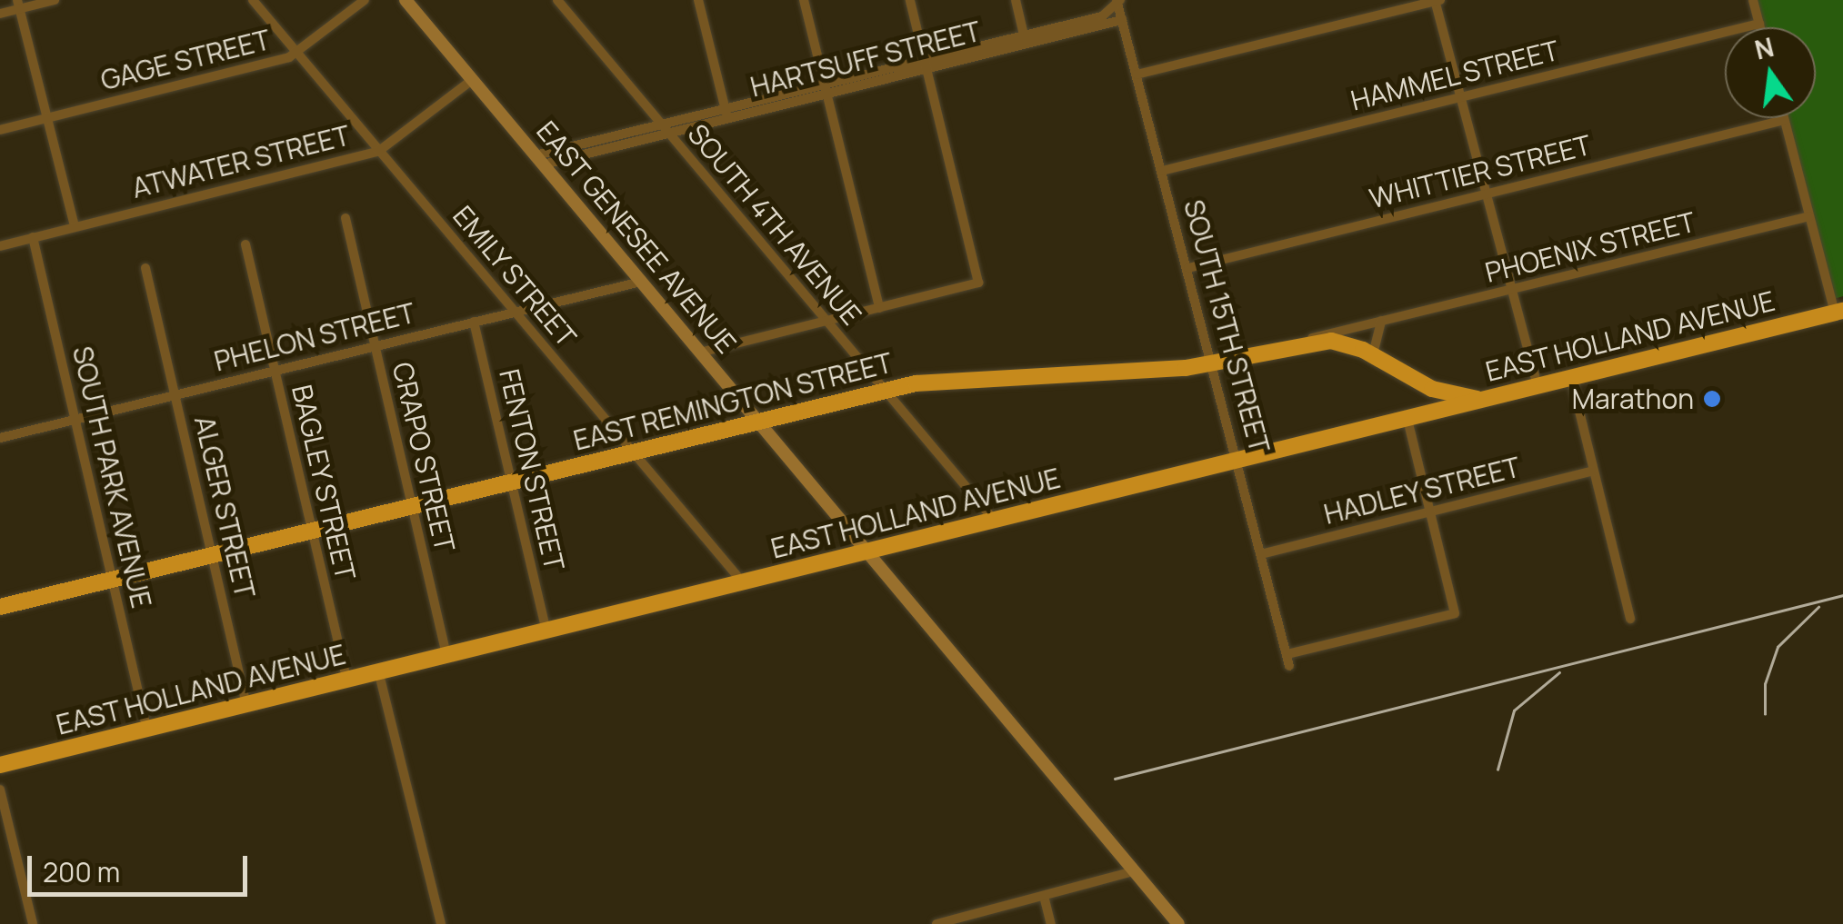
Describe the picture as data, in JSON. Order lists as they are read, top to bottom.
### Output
{
  "streets": {
    "highway": ["EAST HOLLAND AVENUE", "EAST REMINGTON STREET"],
    "main road": ["EAST GENESEE AVENUE"],
    "street": [
      "HARTSUFF STREET",
      "GAGE STREET",
      "HAMMEL STREET",
      "ATWATER STREET",
      "WHITTIER STREET",
      "SOUTH 4TH AVENUE",
      "PHOENIX STREET",
      "EMILY STREET",
      "SOUTH 15TH STREET",
      "PHELON STREET",
      "CRAPO STREET",
      "FENTON STREET",
      "SOUTH PARK AVENUE",
      "BAGLEY STREET",
      "HADLEY STREET",
      "ALGER STREET"
    ]
  },
  "crossings": [
    ["HARTSUFF STREET", "SOUTH 4TH AVENUE"],
    ["HARTSUFF STREET", "EAST GENESEE AVENUE"],
    ["HARTSUFF STREET", "SOUTH 15TH STREET"],
    ["GAGE STREET", "EMILY STREET"],
    ["HAMMEL STREET", "SOUTH 15TH STREET"],
    ["ATWATER STREET", "EAST GENESEE AVENUE"],
    ["ATWATER STREET", "EMILY STREET"],
    ["ATWATER STREET", "SOUTH PARK AVENUE"],
    ["WHITTIER STREET", "SOUTH 15TH STREET"],
    ["SOUTH 4TH AVENUE", "EAST HOLLAND AVENUE"],
    ["SOUTH 4TH AVENUE", "EAST REMINGTON STREET"],
    ["EAST GENESEE AVENUE", "EAST HOLLAND AVENUE"],
    ["EAST GENESEE AVENUE", "PHELON STREET"],
    ["EAST GENESEE AVENUE", "EAST REMINGTON STREET"],
    ["PHOENIX STREET", "EAST REMINGTON STREET"],
    ["EMILY STREET", "EAST HOLLAND AVENUE"],
    ["EMILY STREET", "PHELON STREET"],
    ["EMILY STREET", "EAST REMINGTON STREET"],
    ["SOUTH 15TH STREET", "EAST HOLLAND AVENUE"],
    ["SOUTH 15TH STREET", "EAST REMINGTON STREET"],
    ["SOUTH 15TH STREET", "HADLEY STREET"],
    ["EAST HOLLAND AVENUE", "EAST REMINGTON STREET"],
    ["EAST HOLLAND AVENUE", "CRAPO STREET"],
    ["EAST HOLLAND AVENUE", "FENTON STREET"],
    ["EAST HOLLAND AVENUE", "SOUTH PARK AVENUE"],
    ["EAST HOLLAND AVENUE", "BAGLEY STREET"],
    ["EAST HOLLAND AVENUE", "ALGER STREET"],
    ["PHELON STREET", "CRAPO STREET"],
    ["PHELON STREET", "FENTON STREET"],
    ["PHELON STREET", "SOUTH PARK AVENUE"],
    ["PHELON STREET", "BAGLEY STREET"],
    ["PHELON STREET", "ALGER STREET"],
    ["EAST REMINGTON STREET", "CRAPO STREET"],
    ["EAST REMINGTON STREET", "FENTON STREET"],
    ["EAST REMINGTON STREET", "SOUTH PARK AVENUE"],
    ["EAST REMINGTON STREET", "BAGLEY STREET"],
    ["EAST REMINGTON STREET", "ALGER STREET"]
  ],
  "places": ["Marathon"],
  "scale_bar": "200 m",
  "north": "top"
}
